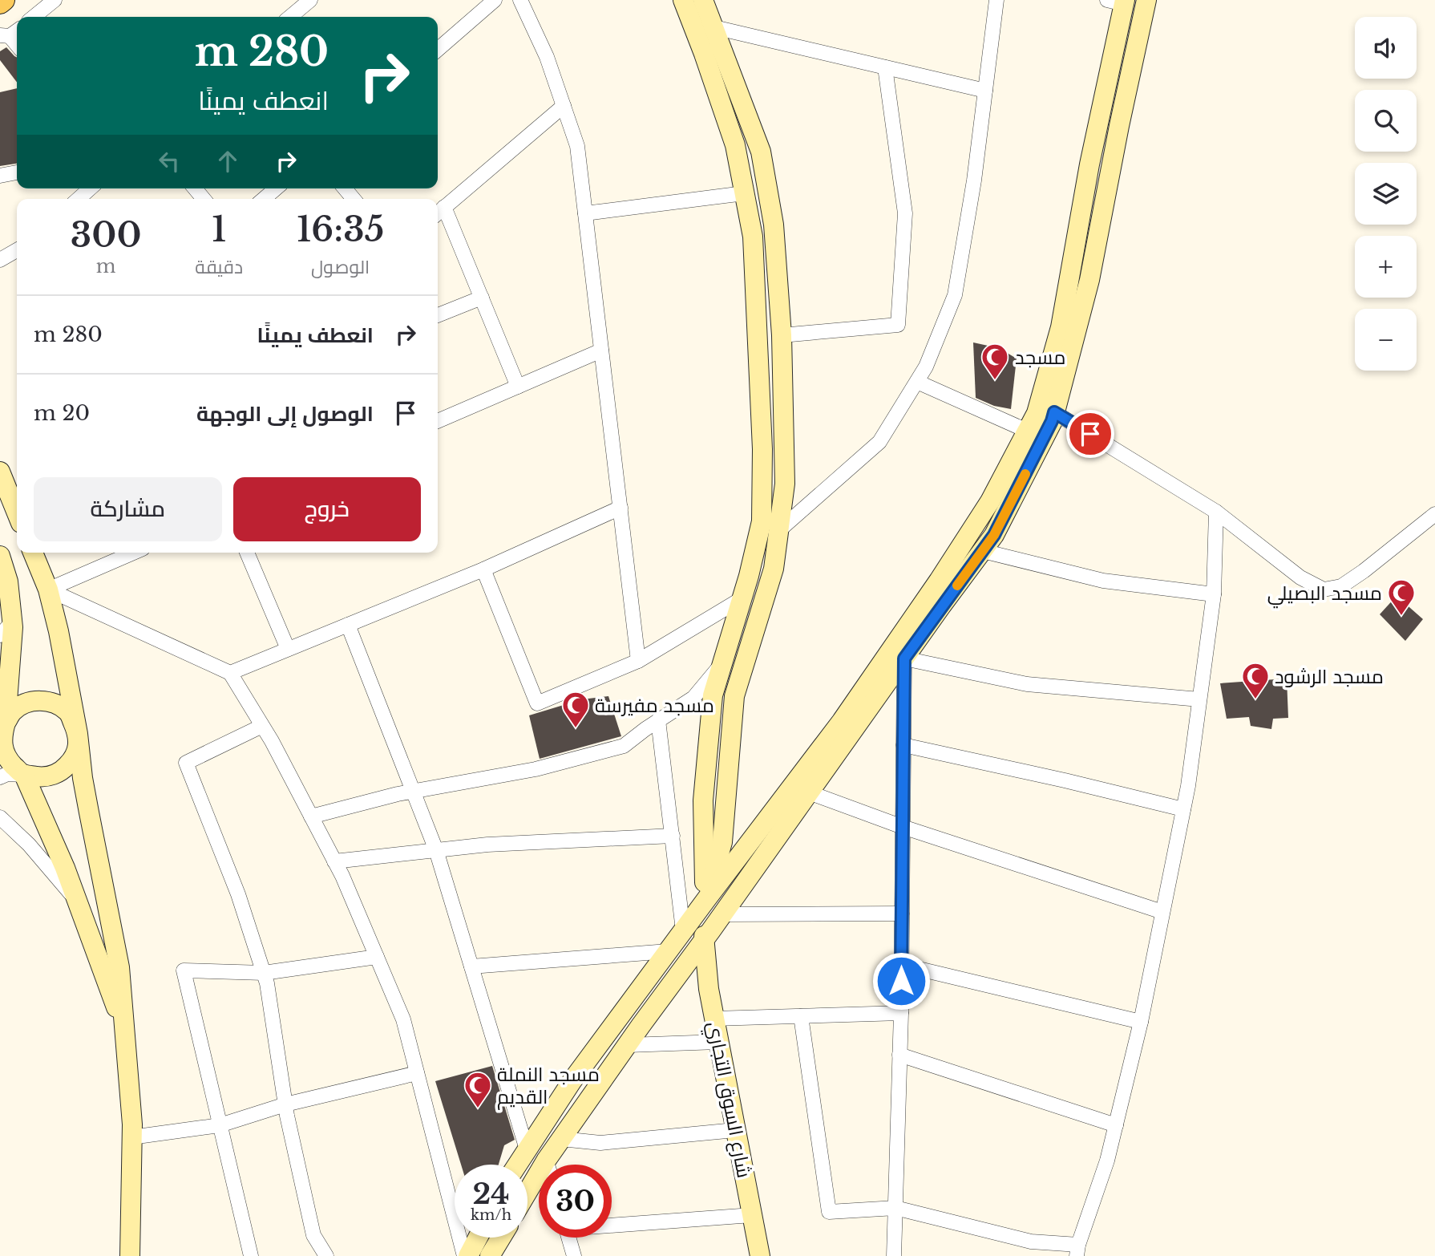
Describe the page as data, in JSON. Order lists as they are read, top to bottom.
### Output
{
  "streets": {
    "street": ["شارع السوق التجاري"]
  },
  "places": {
    "mosque": [
      "مسجد",
      "مسجد البصيلي",
      "مسجد الرشود",
      "مسجد مفيرسة",
      "مسجد النملة القديم"
    ]
  },
  "page": {
    "map_buttons": ["+", "−"],
    "turn": ["280 m", "انعطف يمينًا"],
    "eta": [
      "16:35",
      "الوصول",
      "1",
      "دقيقة",
      "300",
      "m"
    ],
    "list": [
      {
        "name": "انعطف يمينًا",
        "value": "280 m"
      },
      {
        "name": "الوصول إلى الوجهة",
        "value": "20 m"
      }
    ],
    "buttons": ["خروج", "مشاركة"],
    "speed": "24 km/h",
    "limit": "30"
  }
}
